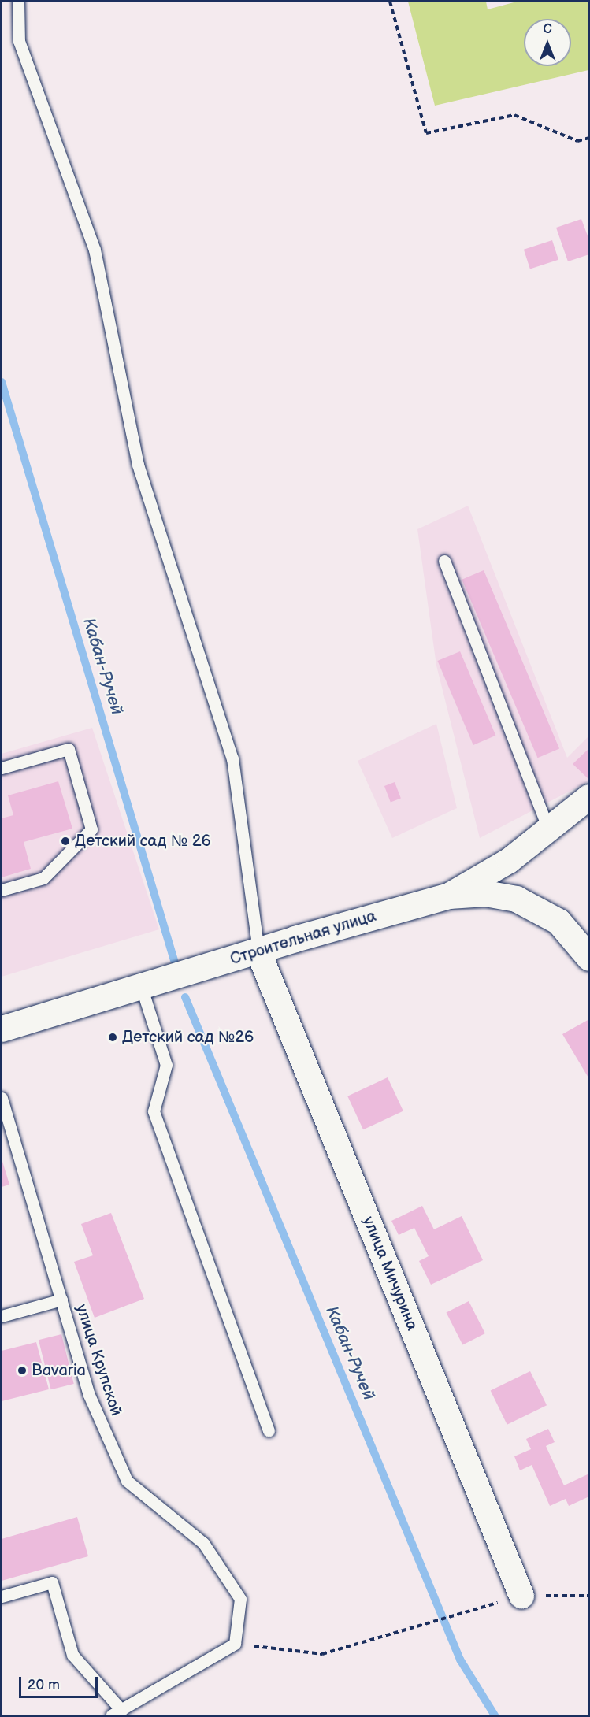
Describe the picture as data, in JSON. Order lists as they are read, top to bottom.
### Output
{
  "streets": {
    "street": ["Строительная улица", "улица Мичурина"],
    "lane": ["улица Крупской"]
  },
  "crossings": [
    ["Строительная улица", "улица Мичурина"]
  ],
  "water": ["Кабан-Ручей"],
  "places": ["Детский сад № 26", "Детский сад №26", "Bavaria"],
  "scale_bar": "20 m",
  "north": "top"
}
